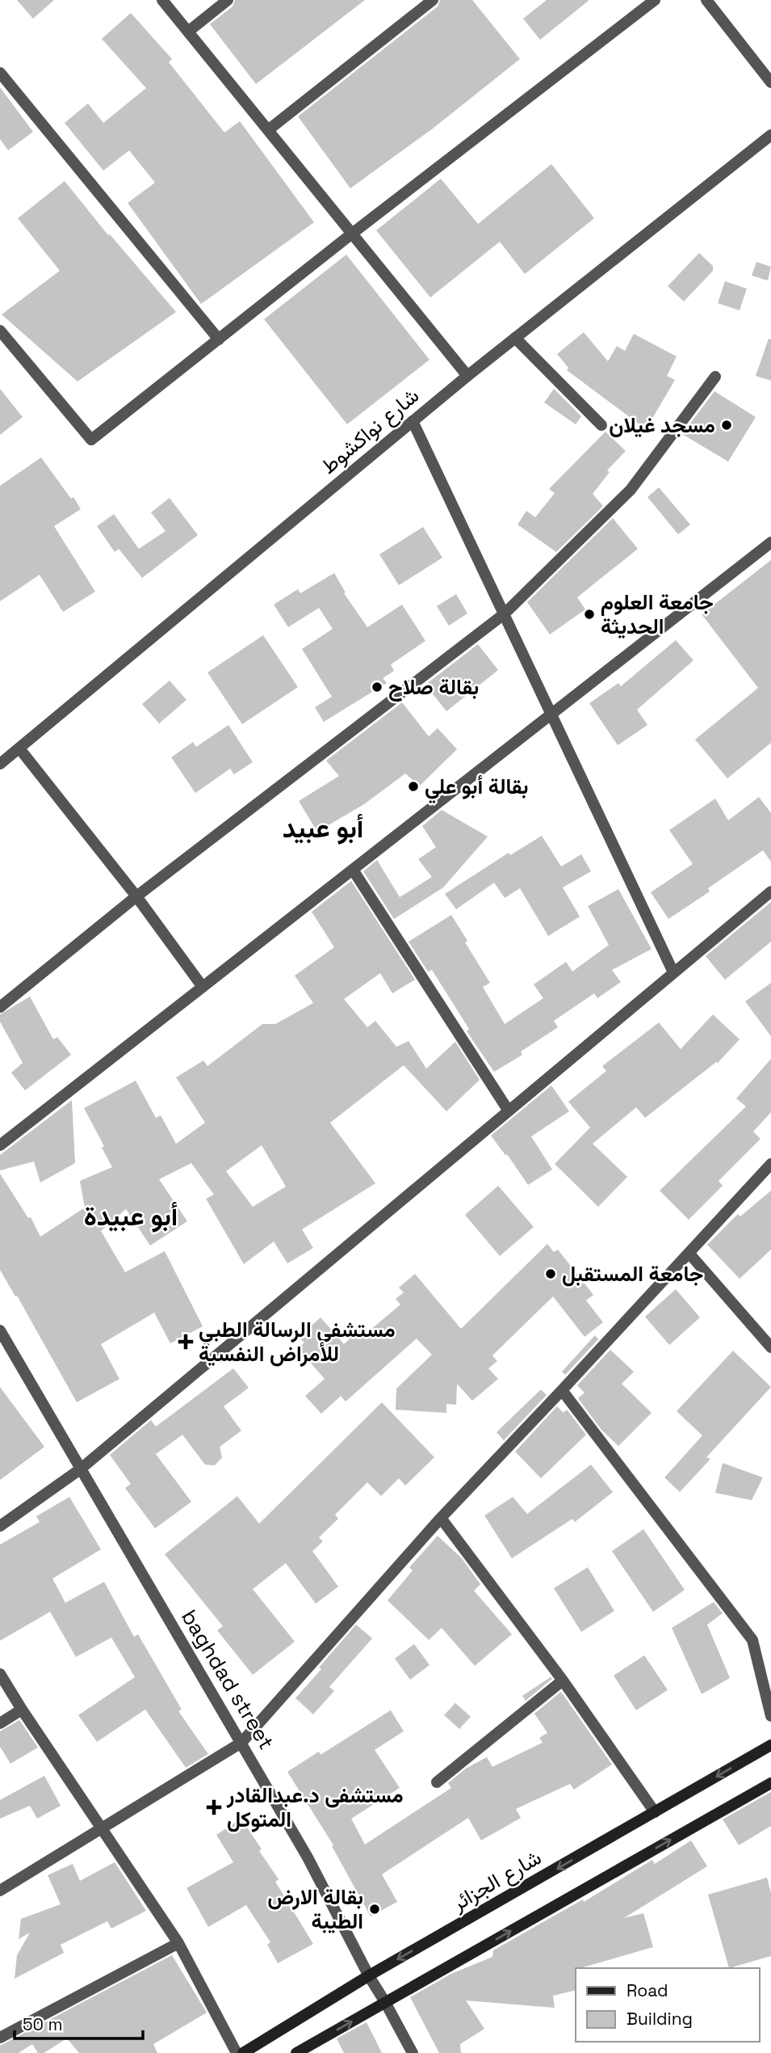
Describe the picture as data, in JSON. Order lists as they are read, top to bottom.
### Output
{
  "streets": {
    "main road": ["شارع الجزائر"],
    "street": ["شارع نواكشوط", "baghdad street"]
  },
  "crossings": [
    ["baghdad street", "شارع الجزائر"]
  ],
  "districts": ["أبو عبيد", "أبو عبيدة"],
  "places": {
    "other": [
      "مسجد غيلان",
      "جامعة العلوم الحديثة",
      "بقالة صلاح",
      "بقالة أبو علي",
      "جامعة المستقبل",
      "بقالة الارض الطيبة"
    ],
    "health": ["مستشفى الرسالة الطبي للأمراض النفسية", "مستشفى د.عبدالقادر المتوكل"]
  },
  "legend": ["Road", "Building"],
  "scale_bar": "50 m"
}
